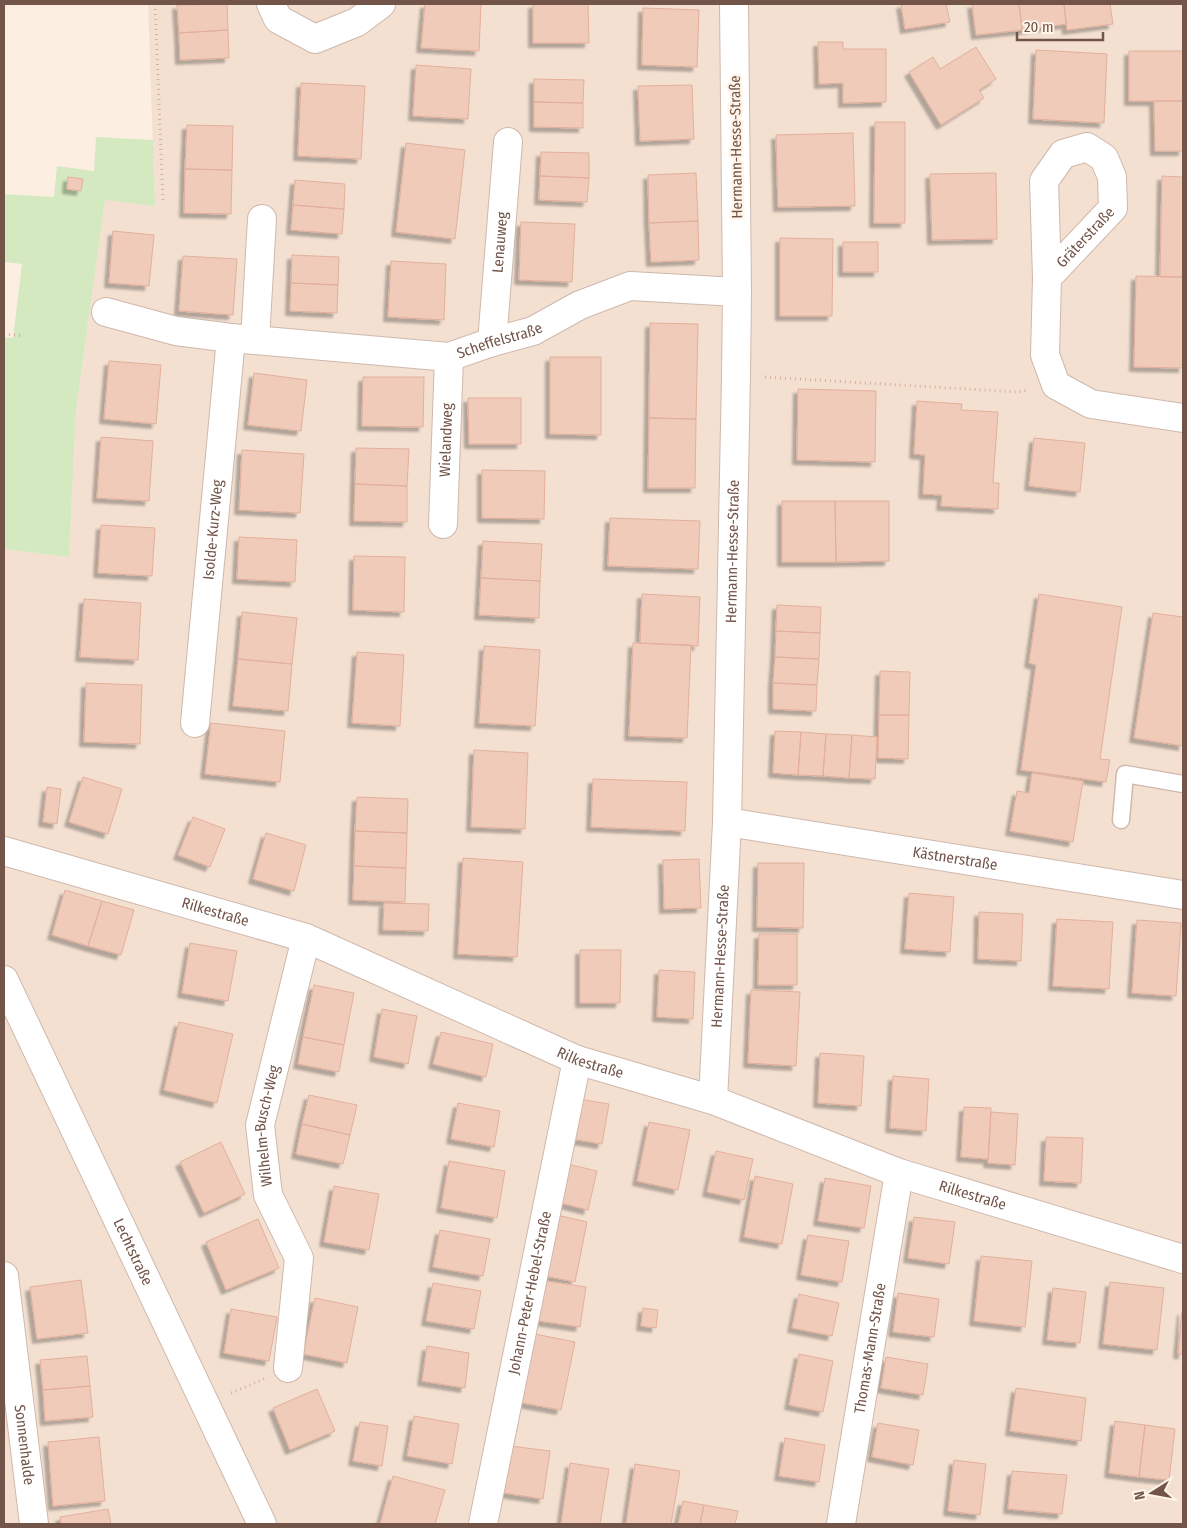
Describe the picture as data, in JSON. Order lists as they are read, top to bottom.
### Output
{
  "streets": {
    "street": [
      "Hermann-Hesse-Straße",
      "Gräterstraße",
      "Lenauweg",
      "Scheffelstraße",
      "Wielandweg",
      "Isolde-Kurz-Weg",
      "Kästnerstraße",
      "Rilkestraße",
      "Wilhelm-Busch-Weg",
      "Lechtstraße",
      "Johann-Peter-Hebel-Straße",
      "Thomas-Mann-Straße",
      "Sonnenhalde"
    ]
  },
  "crossings": [
    ["Hermann-Hesse-Straße", "Scheffelstraße"],
    ["Hermann-Hesse-Straße", "Kästnerstraße"],
    ["Hermann-Hesse-Straße", "Rilkestraße"],
    ["Lenauweg", "Scheffelstraße"],
    ["Scheffelstraße", "Wielandweg"],
    ["Scheffelstraße", "Isolde-Kurz-Weg"],
    ["Rilkestraße", "Wilhelm-Busch-Weg"],
    ["Rilkestraße", "Johann-Peter-Hebel-Straße"],
    ["Rilkestraße", "Thomas-Mann-Straße"]
  ],
  "scale_bar": "20 m",
  "north": "left"
}
